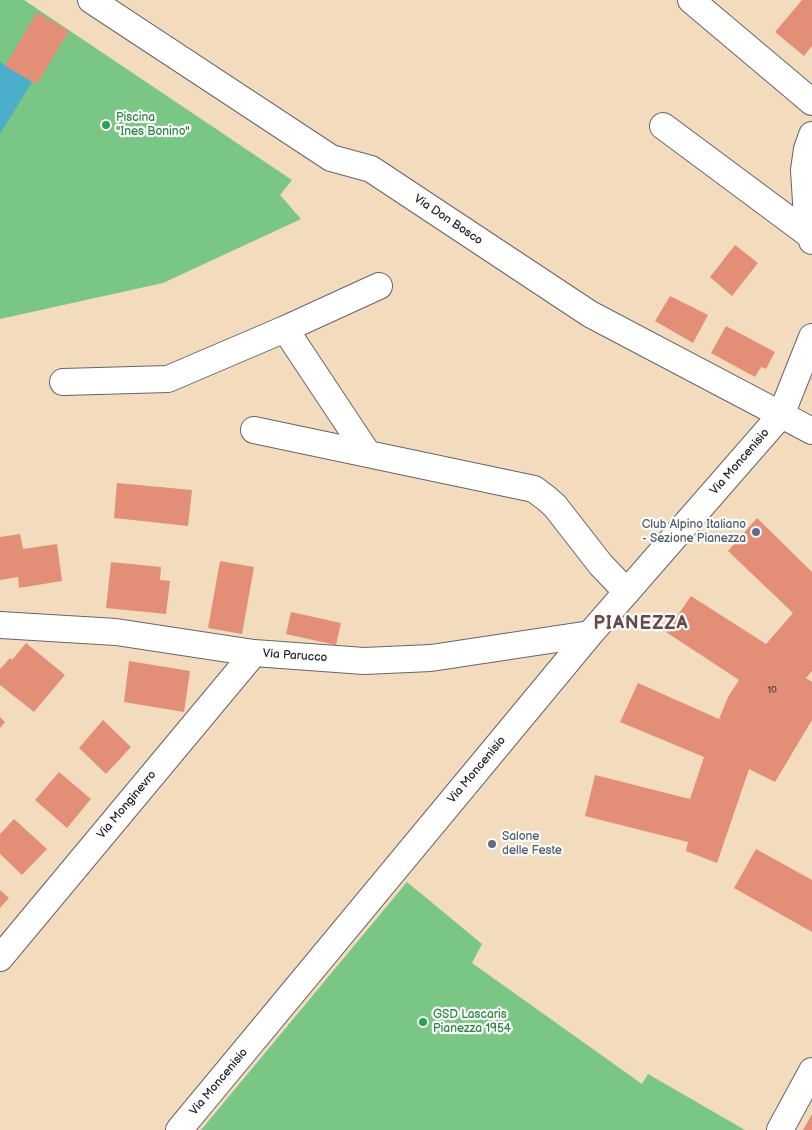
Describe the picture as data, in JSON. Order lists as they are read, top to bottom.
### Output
{
  "streets": {
    "street": [
      "Via Don Bosco",
      "Via Moncenisio",
      "Via Parucco",
      "Via Monginevro"
    ]
  },
  "crossings": [
    ["Via Don Bosco", "Via Moncenisio"],
    ["Via Moncenisio", "Via Parucco"],
    ["Via Parucco", "Via Monginevro"]
  ],
  "districts": ["PIANEZZA"],
  "places": [
    "Piscina \"Ines Bonino\"",
    "Club Alpino Italiano - Sezione Pianezza",
    "Salone delle Feste",
    "GSD Lascaris Pianezza 1954"
  ],
  "house_numbers": ["10"]
}
